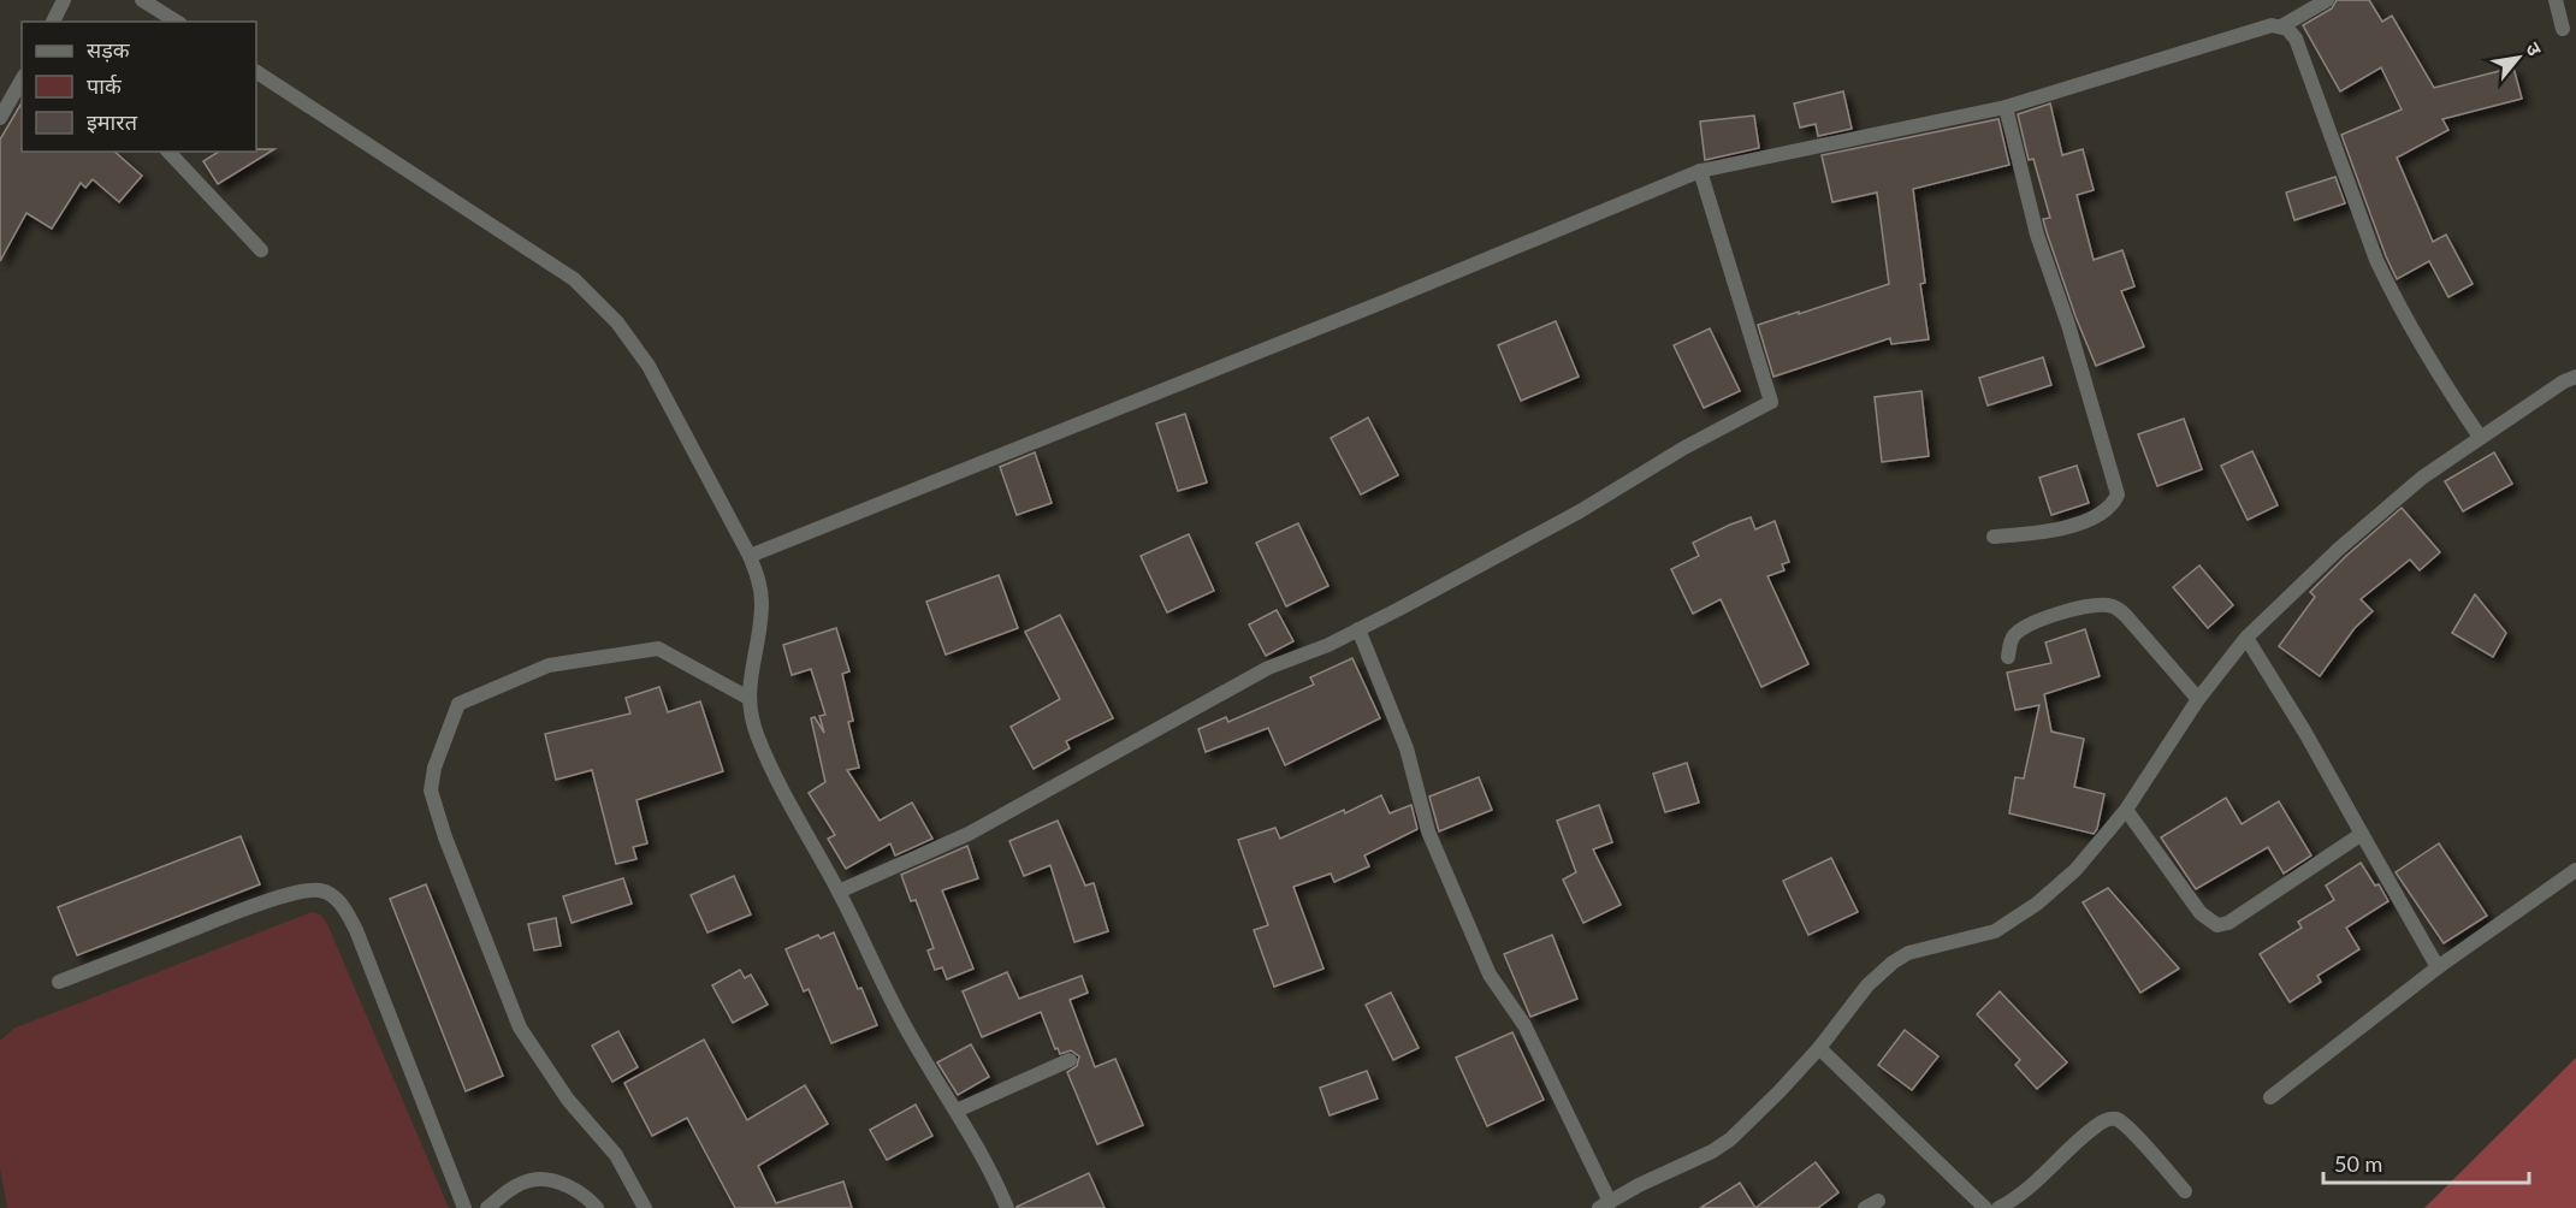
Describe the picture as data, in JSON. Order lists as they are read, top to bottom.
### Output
{
  "legend": ["सड़क", "पार्क", "इमारत"],
  "scale_bar": "50 m",
  "north": "top right"
}
